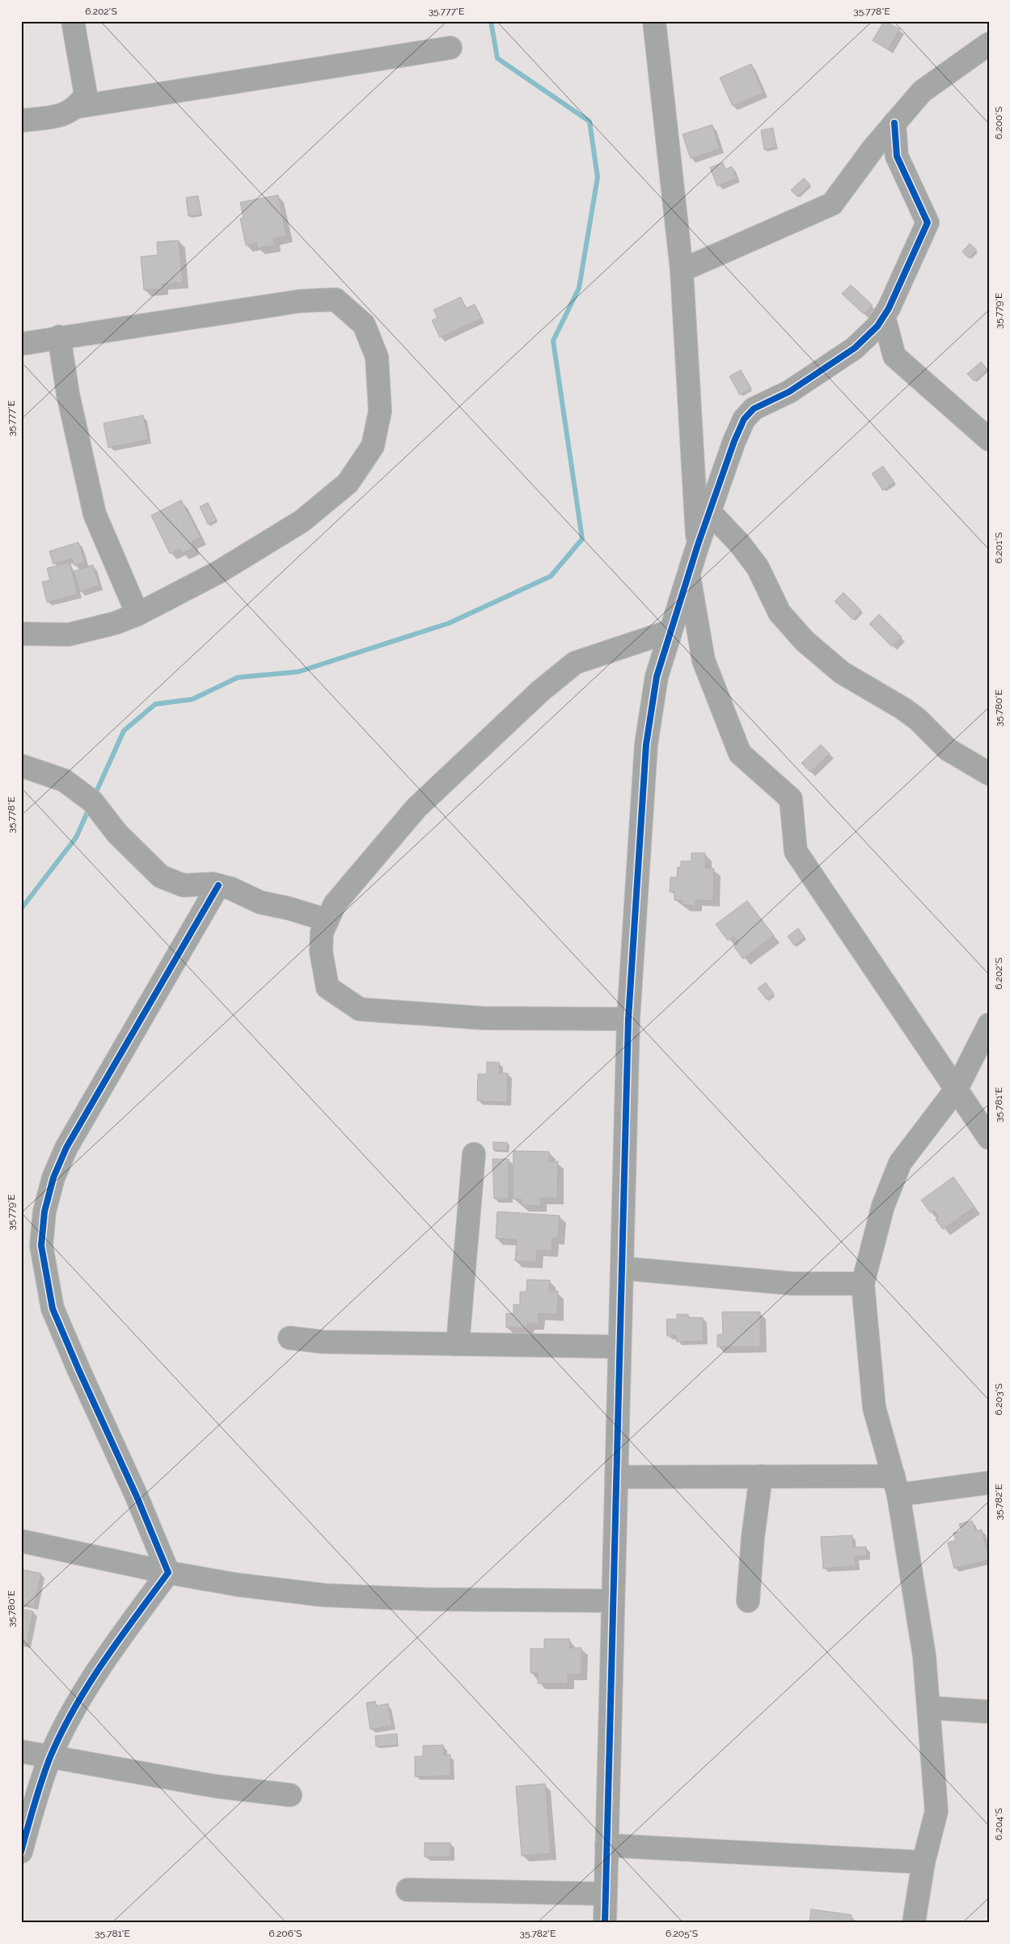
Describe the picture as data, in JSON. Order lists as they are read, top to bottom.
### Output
{
  "coordinates": [
    "6.202°S",
    "35.777°E",
    "35.778°E",
    "6.200°S",
    "35.779°E",
    "6.201°S",
    "35.780°E",
    "35.781°E",
    "6.203°S",
    "35.782°E",
    "6.204°S",
    "6.206°S",
    "6.205°S"
  ]
}
